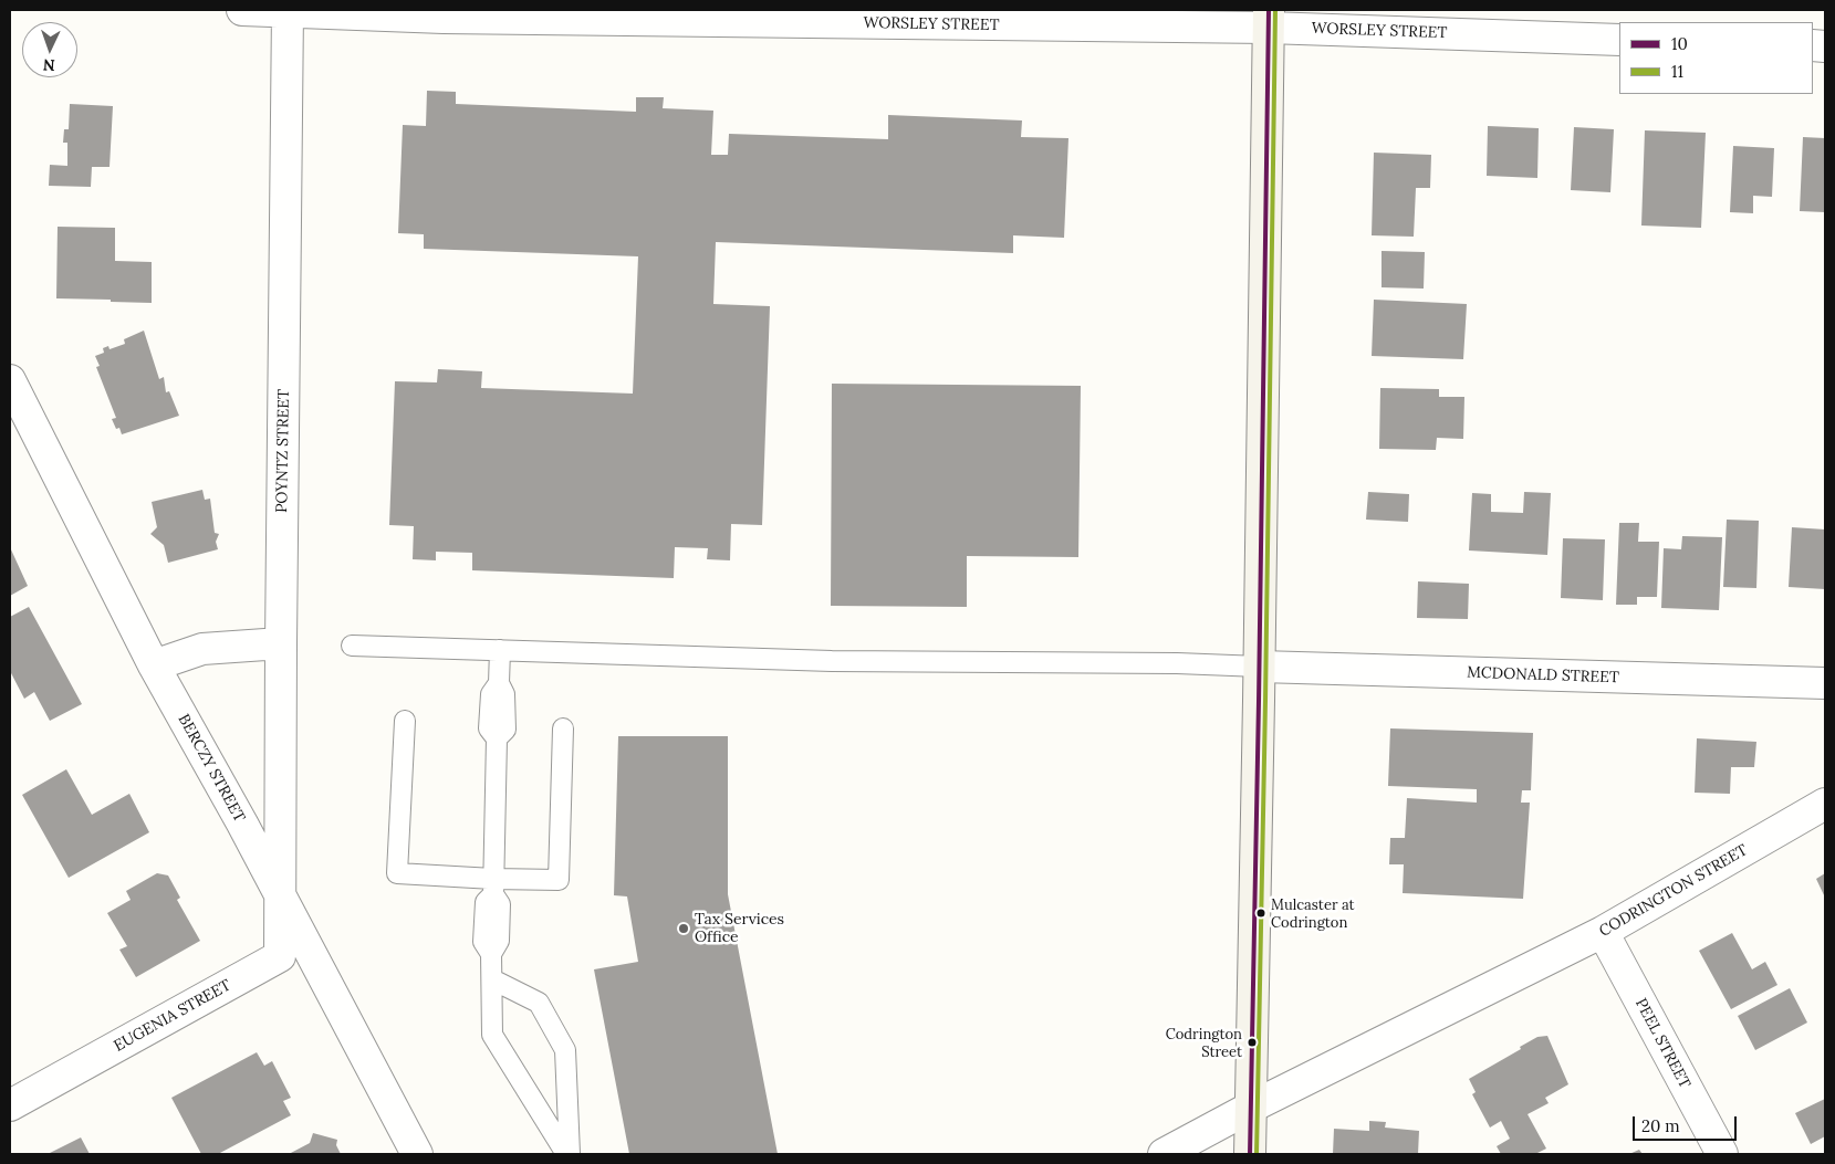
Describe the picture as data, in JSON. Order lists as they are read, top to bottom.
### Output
{
  "streets": {
    "street": [
      "WORSLEY STREET",
      "POYNTZ STREET",
      "MCDONALD STREET",
      "BERCZY STREET",
      "CODRINGTON STREET",
      "EUGENIA STREET",
      "PEEL STREET"
    ]
  },
  "crossings": [
    ["WORSLEY STREET", "POYNTZ STREET"],
    ["POYNTZ STREET", "BERCZY STREET"],
    ["POYNTZ STREET", "EUGENIA STREET"],
    ["BERCZY STREET", "EUGENIA STREET"],
    ["CODRINGTON STREET", "PEEL STREET"]
  ],
  "places": ["Mulcaster at Codrington", "Tax Services Office", "Codrington Street"],
  "lines": ["transit line 10", "transit line 11"],
  "legend": ["10", "11"],
  "scale_bar": "20 m",
  "north": "bottom"
}
